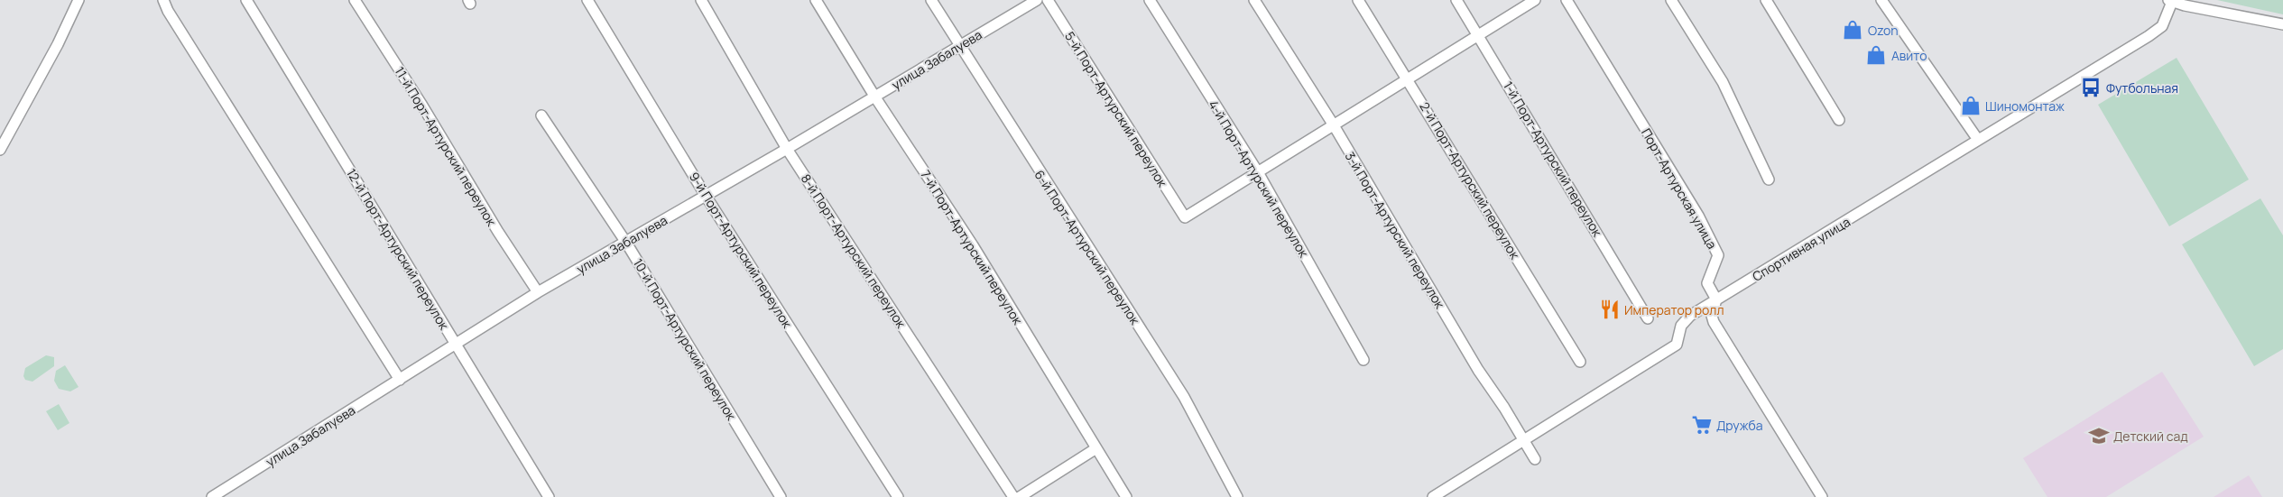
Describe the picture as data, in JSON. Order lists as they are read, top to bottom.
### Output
{
  "streets": {
    "street": [
      "улица Забалуева",
      "5-й Порт-Артурский переулок",
      "11-й Порт-Артурский переулок",
      "1-й Порт-Артурский переулок",
      "4-й Порт-Артурский переулок",
      "2-й Порт-Артурский переулок",
      "Порт-Артурская улица",
      "3-й Порт-Артурский переулок",
      "7-й Порт-Артурский переулок",
      "6-й Порт-Артурский переулок",
      "12-й Порт-Артурский переулок",
      "Спортивная улица",
      "9-й Порт-Артурский переулок",
      "8-й Порт-Артурский переулок",
      "10-й Порт-Артурский переулок"
    ]
  },
  "crossings": [
    ["улица Забалуева", "11-й Порт-Артурский переулок"],
    ["улица Забалуева", "7-й Порт-Артурский переулок"],
    ["улица Забалуева", "6-й Порт-Артурский переулок"],
    ["улица Забалуева", "12-й Порт-Артурский переулок"],
    ["улица Забалуева", "9-й Порт-Артурский переулок"],
    ["улица Забалуева", "8-й Порт-Артурский переулок"],
    ["улица Забалуева", "10-й Порт-Артурский переулок"],
    ["5-й Порт-Артурский переулок", "4-й Порт-Артурский переулок"],
    ["Порт-Артурская улица", "Спортивная улица"],
    ["3-й Порт-Артурский переулок", "Спортивная улица"]
  ],
  "places": {
    "shop": ["Ozon", "Авито", "Шиномонтаж"],
    "bus stop": ["Футбольная"],
    "restaurant": ["Император ролл"],
    "supermarket": ["Дружба"],
    "school or university": ["Детский сад"]
  }
}
